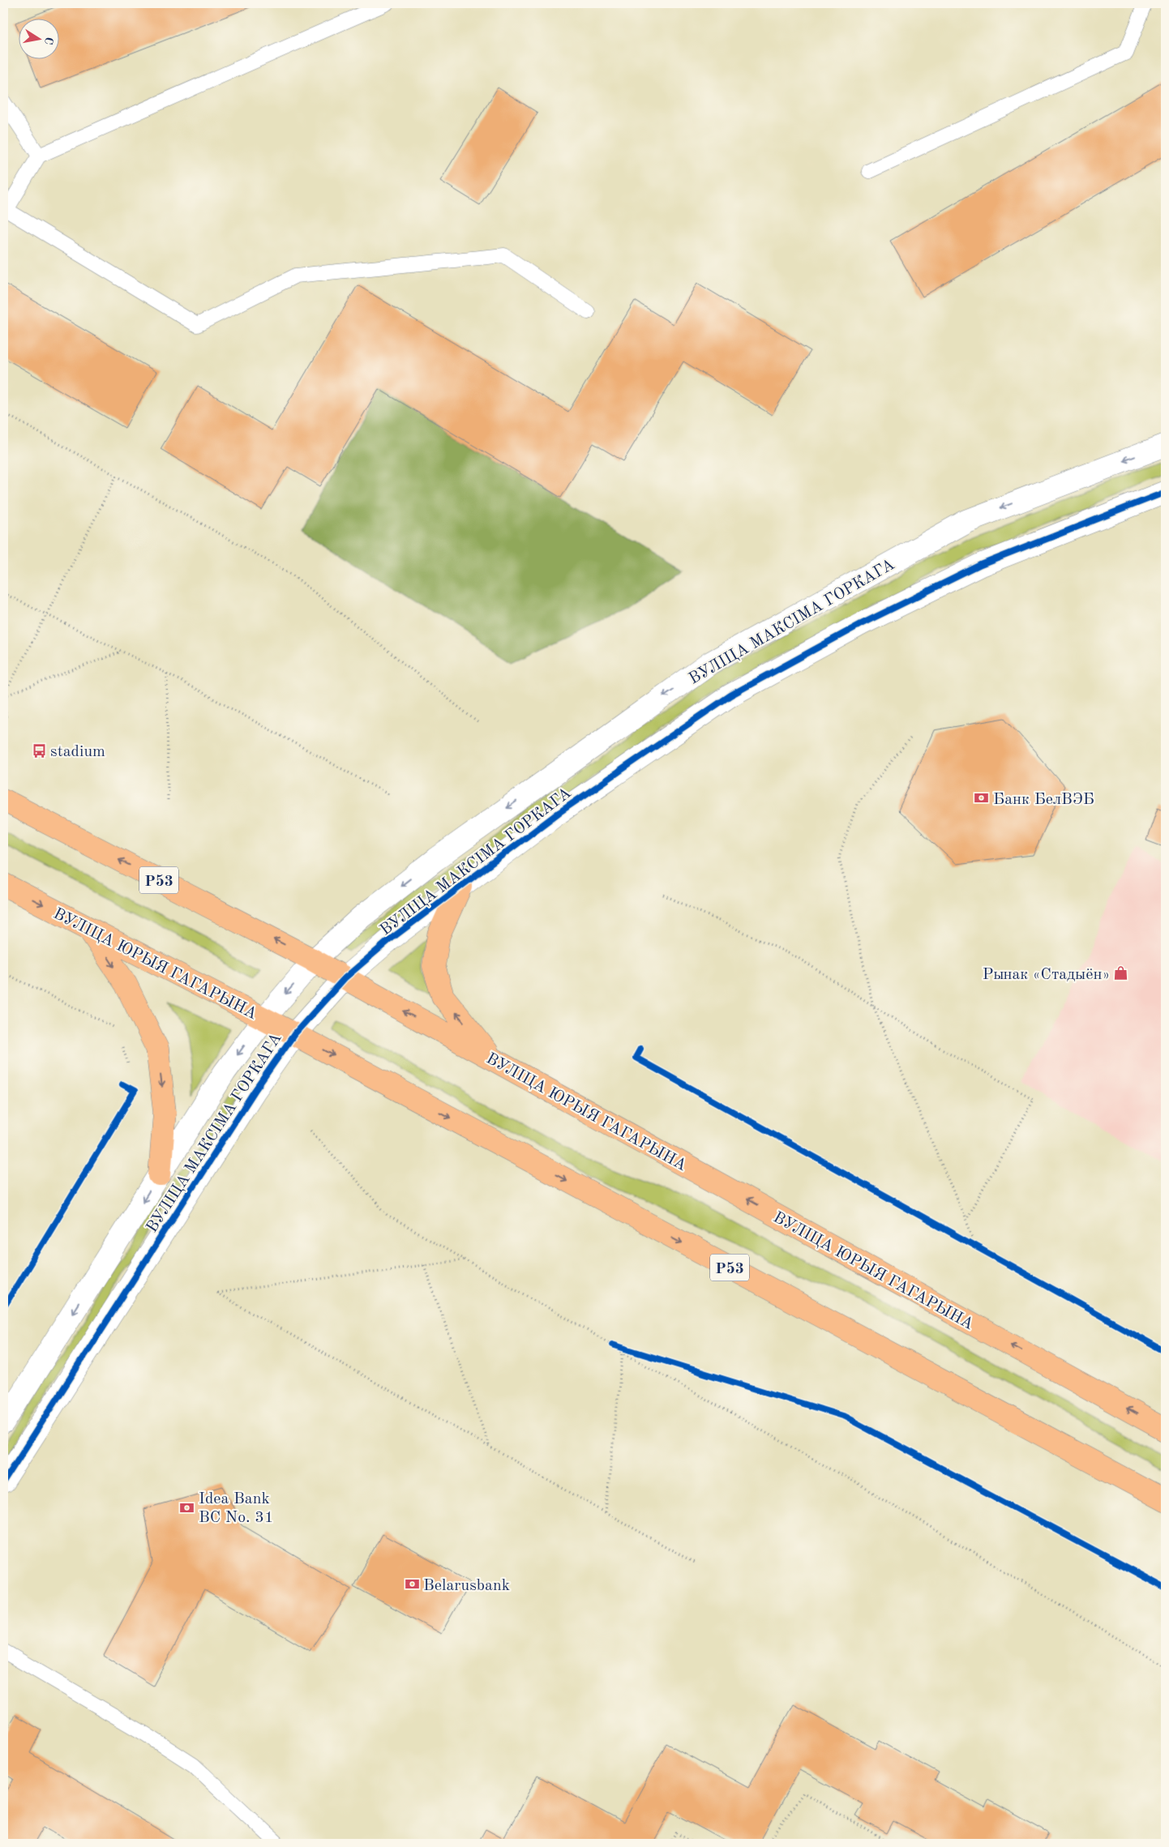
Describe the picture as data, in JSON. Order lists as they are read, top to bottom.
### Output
{
  "streets": {
    "main road": ["Р53", "ВУЛІЦА ЮРЫЯ ГАГАРЫНА"],
    "street": ["ВУЛІЦА МАКСІМА ГОРКАГА"]
  },
  "crossings": [
    ["ВУЛІЦА МАКСІМА ГОРКАГА", "ВУЛІЦА ЮРЫЯ ГАГАРЫНА"]
  ],
  "places": {
    "bus stop": ["stadium"],
    "bank": ["Банк БелВЭБ", "Idea Bank BC No. 31", "Belarusbank"],
    "shop": ["Рынак «Стадыён»"]
  },
  "north": "right"
}
